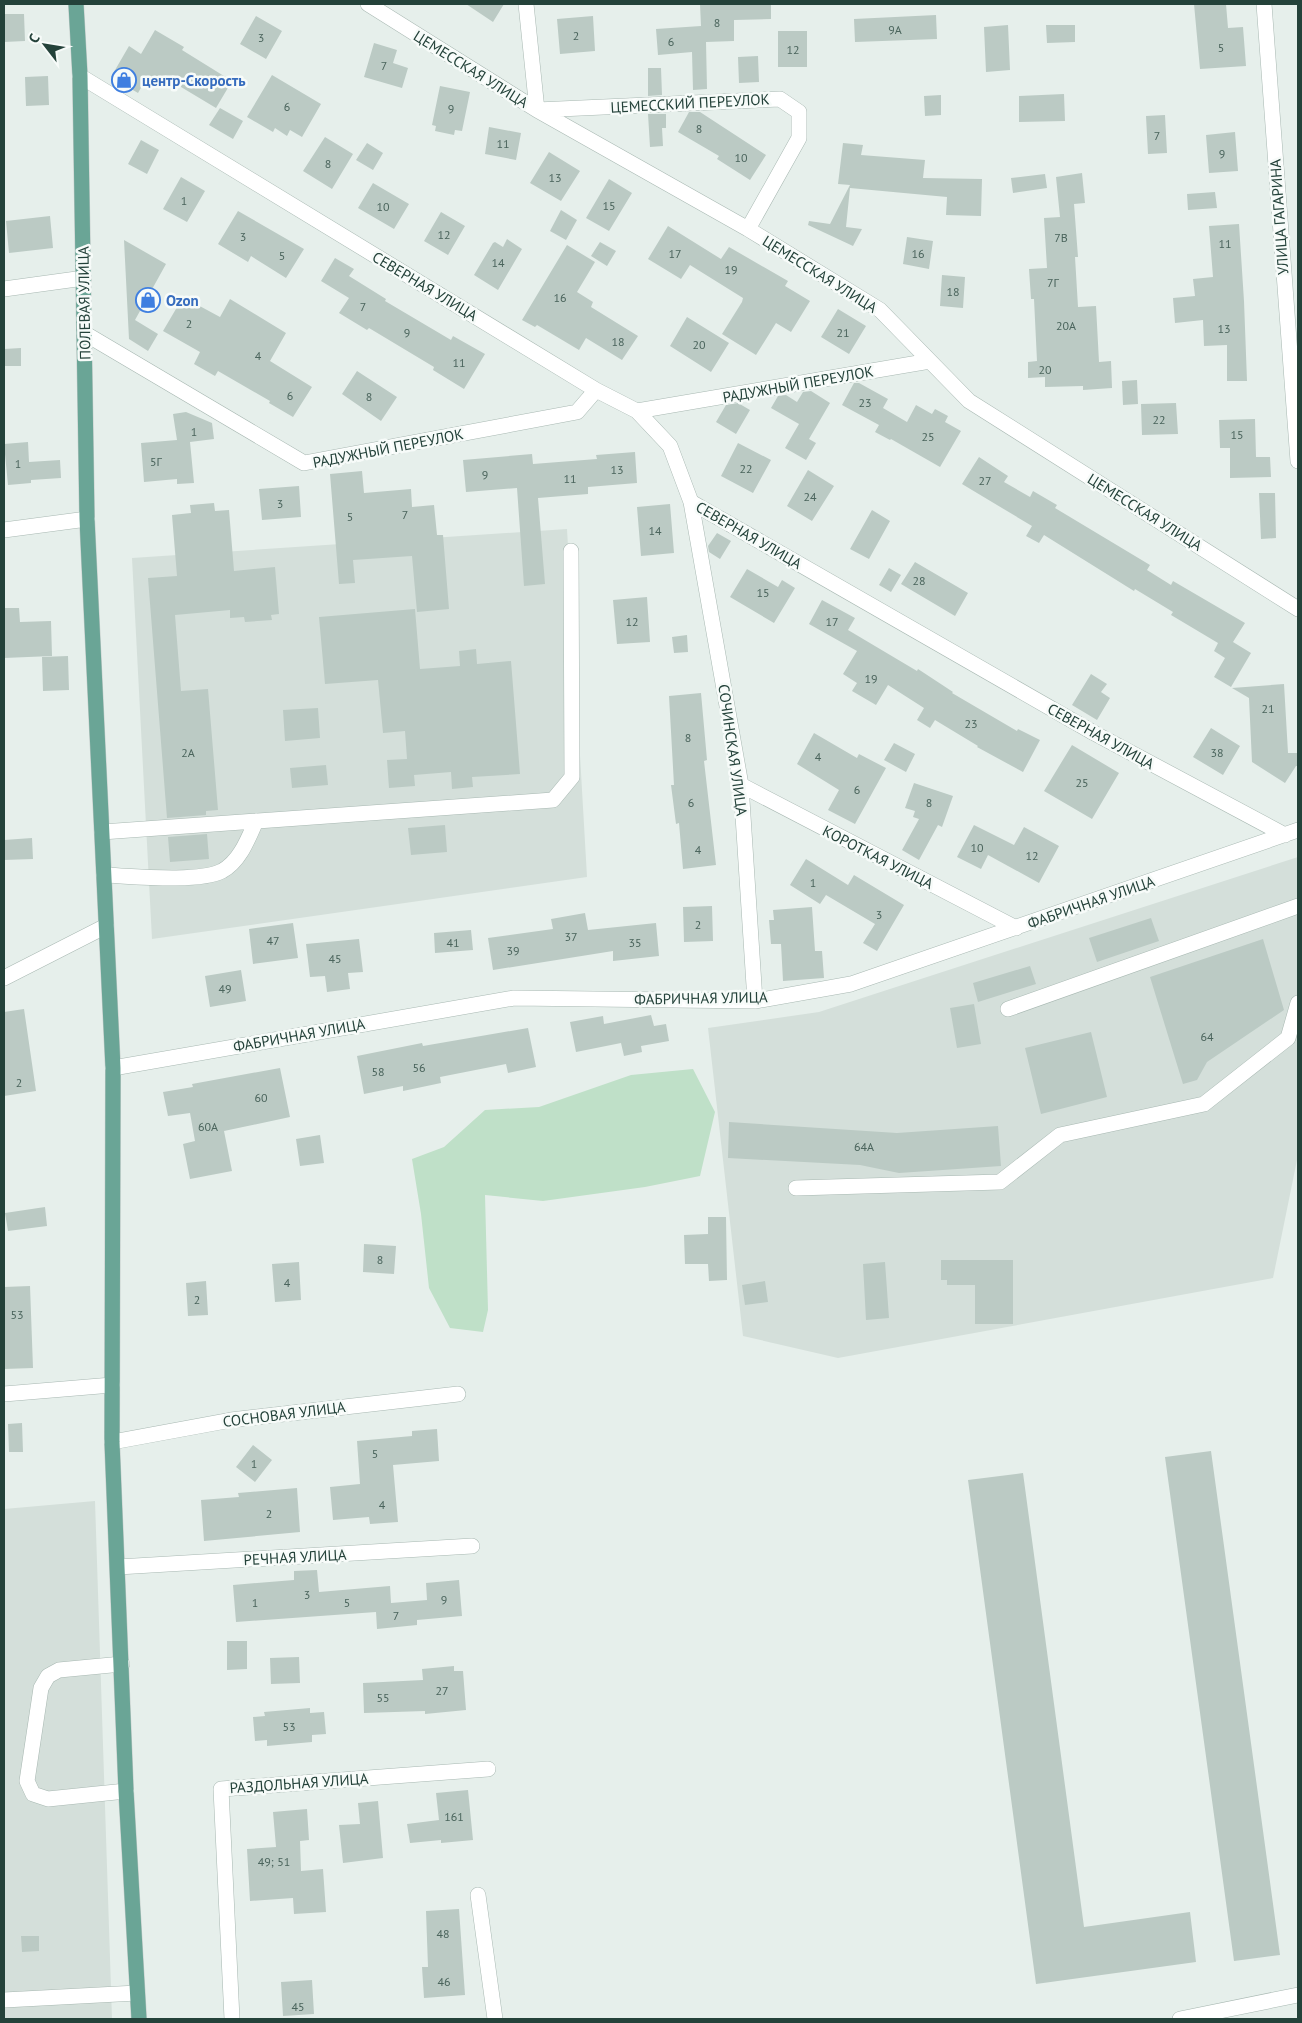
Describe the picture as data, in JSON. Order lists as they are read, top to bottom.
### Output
{
  "streets": {
    "main road": ["ПОЛЕВАЯ УЛИЦА"],
    "street": [
      "ЦЕМЕССКАЯ УЛИЦА",
      "ЦЕМЕССКИЙ ПЕРЕУЛОК",
      "УЛИЦА ГАГАРИНА",
      "СЕВЕРНАЯ УЛИЦА",
      "РАДУЖНЫЙ ПЕРЕУЛОК",
      "СОЧИНСКАЯ УЛИЦА",
      "КОРОТКАЯ УЛИЦА",
      "ФАБРИЧНАЯ УЛИЦА",
      "СОСНОВАЯ УЛИЦА",
      "РЕЧНАЯ УЛИЦА",
      "РАЗДОЛЬНАЯ УЛИЦА"
    ]
  },
  "crossings": [
    ["ЦЕМЕССКАЯ УЛИЦА", "ЦЕМЕССКИЙ ПЕРЕУЛОК"],
    ["ЦЕМЕССКАЯ УЛИЦА", "РАДУЖНЫЙ ПЕРЕУЛОК"],
    ["СЕВЕРНАЯ УЛИЦА", "ПОЛЕВАЯ УЛИЦА"],
    ["СЕВЕРНАЯ УЛИЦА", "РАДУЖНЫЙ ПЕРЕУЛОК"],
    ["СЕВЕРНАЯ УЛИЦА", "СОЧИНСКАЯ УЛИЦА"],
    ["СЕВЕРНАЯ УЛИЦА", "ФАБРИЧНАЯ УЛИЦА"],
    ["ПОЛЕВАЯ УЛИЦА", "РАДУЖНЫЙ ПЕРЕУЛОК"],
    ["ПОЛЕВАЯ УЛИЦА", "ФАБРИЧНАЯ УЛИЦА"],
    ["ПОЛЕВАЯ УЛИЦА", "СОСНОВАЯ УЛИЦА"],
    ["ПОЛЕВАЯ УЛИЦА", "РЕЧНАЯ УЛИЦА"],
    ["СОЧИНСКАЯ УЛИЦА", "КОРОТКАЯ УЛИЦА"],
    ["СОЧИНСКАЯ УЛИЦА", "ФАБРИЧНАЯ УЛИЦА"],
    ["КОРОТКАЯ УЛИЦА", "ФАБРИЧНАЯ УЛИЦА"]
  ],
  "places": {
    "shop": ["центр-Скорость", "Ozon"]
  },
  "house_numbers": [
    "8",
    "9А",
    "2",
    "3",
    "6",
    "5",
    "12",
    "7",
    "6",
    "9",
    "8",
    "7",
    "11",
    "9",
    "10",
    "8",
    "13",
    "1",
    "15",
    "10",
    "12",
    "3",
    "7В",
    "11",
    "17",
    "16",
    "5",
    "14",
    "19",
    "7Г",
    "18",
    "16",
    "7",
    "2",
    "20А",
    "13",
    "9",
    "21",
    "18",
    "20",
    "4",
    "11",
    "20",
    "6",
    "8",
    "23",
    "22",
    "1",
    "15",
    "25",
    "5Г",
    "1",
    "22",
    "13",
    "9",
    "11",
    "27",
    "24",
    "3",
    "7",
    "5",
    "14",
    "28",
    "15",
    "12",
    "17",
    "19",
    "21",
    "23",
    "8",
    "2А",
    "38",
    "4",
    "25",
    "6",
    "6",
    "8",
    "10",
    "4",
    "12",
    "1",
    "3",
    "2",
    "37",
    "47",
    "41",
    "35",
    "39",
    "45",
    "49",
    "64",
    "56",
    "58",
    "2",
    "60",
    "60А",
    "64А",
    "8",
    "4",
    "2",
    "53",
    "5",
    "1",
    "4",
    "2",
    "3",
    "9",
    "1",
    "5",
    "7",
    "27",
    "55",
    "53",
    "161",
    "49; 51",
    "48",
    "46",
    "45"
  ],
  "north": "top left"
}
